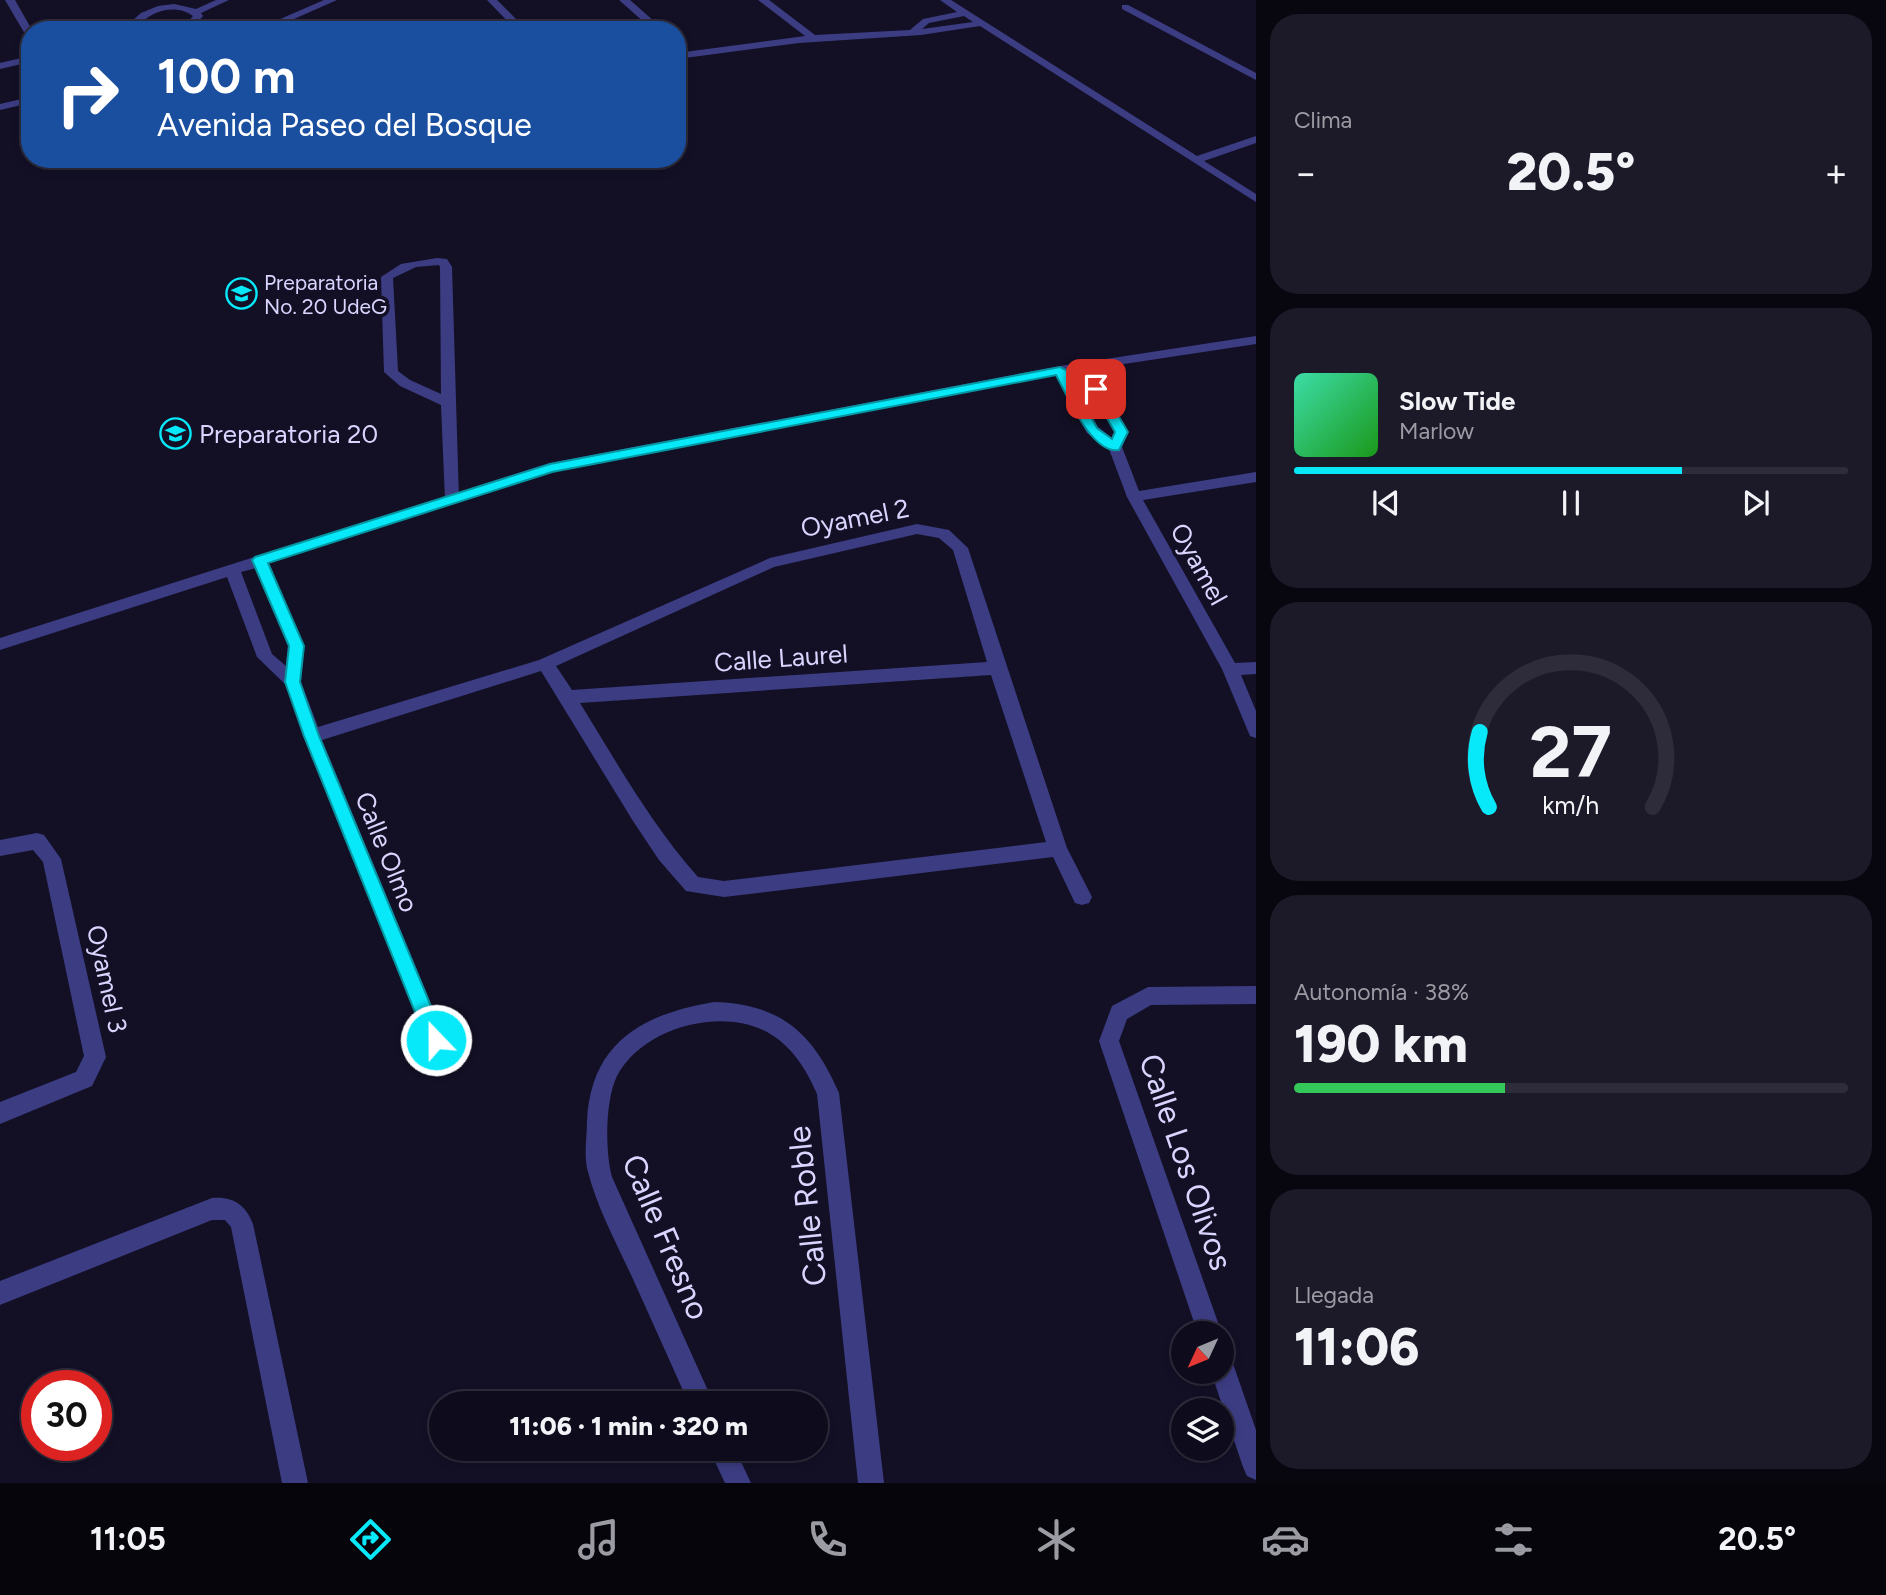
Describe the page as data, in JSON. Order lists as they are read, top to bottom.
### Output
{
  "streets": {
    "street": [
      "Oyamel 2",
      "Oyamel",
      "Calle Laurel",
      "Calle Olmo",
      "Oyamel 3",
      "Calle Los Olivos",
      "Calle Roble",
      "Calle Fresno"
    ]
  },
  "crossings": [
    ["Oyamel 2", "Calle Laurel"],
    ["Oyamel 2", "Calle Olmo"],
    ["Calle Roble", "Calle Fresno"]
  ],
  "places": {
    "school or university": ["Preparatoria No. 20 UdeG", "Preparatoria 20"]
  },
  "north": "bottom left",
  "page": {
    "tile": [
      "Clima",
      ["Autonomía · 38%", "190 km"],
      ["Llegada", "11:06"]
    ],
    "turn": ["100 m", "Avenida Paseo del Bosque"],
    "heat": ["−", "20.5°", "+"],
    "song": ["Slow Tide", "Marlow"],
    "limit": "30",
    "trip": "11:06 · 1 min · 320 m",
    "tabs": ["11:05", "20.5°"],
    "gauge": ["27", "km/h"]
  }
}
